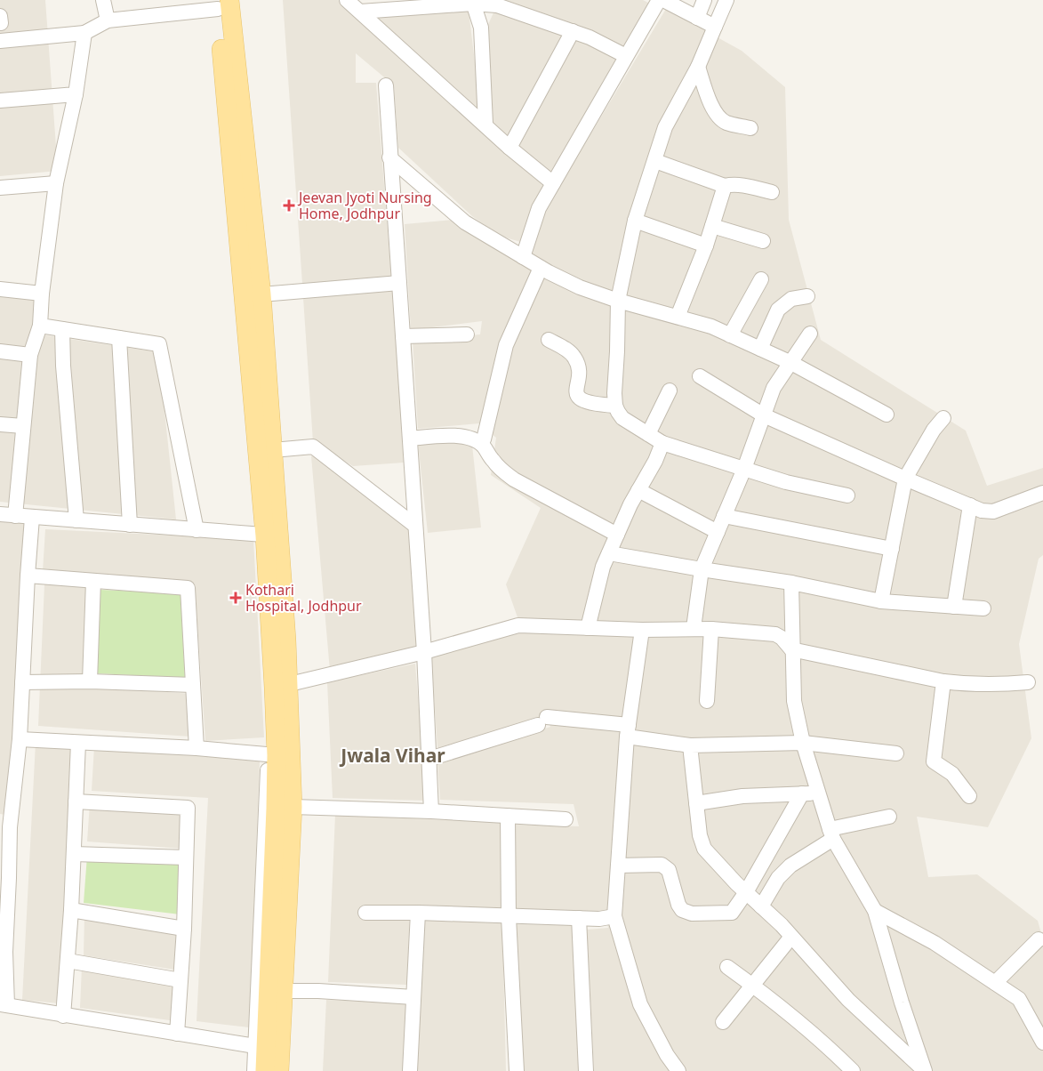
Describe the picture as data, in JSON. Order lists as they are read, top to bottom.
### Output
{
  "districts": ["Jwala Vihar"],
  "places": {
    "health": ["Jeevan Jyoti Nursing Home, Jodhpur", "Kothari Hospital, Jodhpur"]
  }
}
